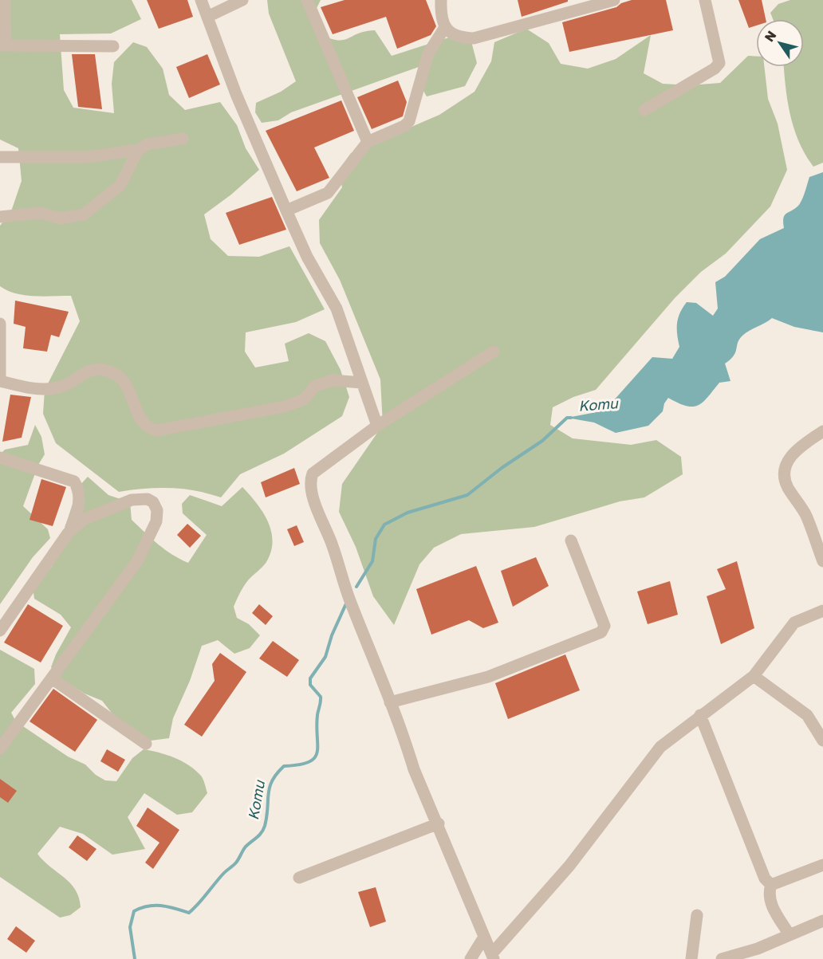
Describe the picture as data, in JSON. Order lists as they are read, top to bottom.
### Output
{
  "water": ["Komu"],
  "north": "top left"
}
